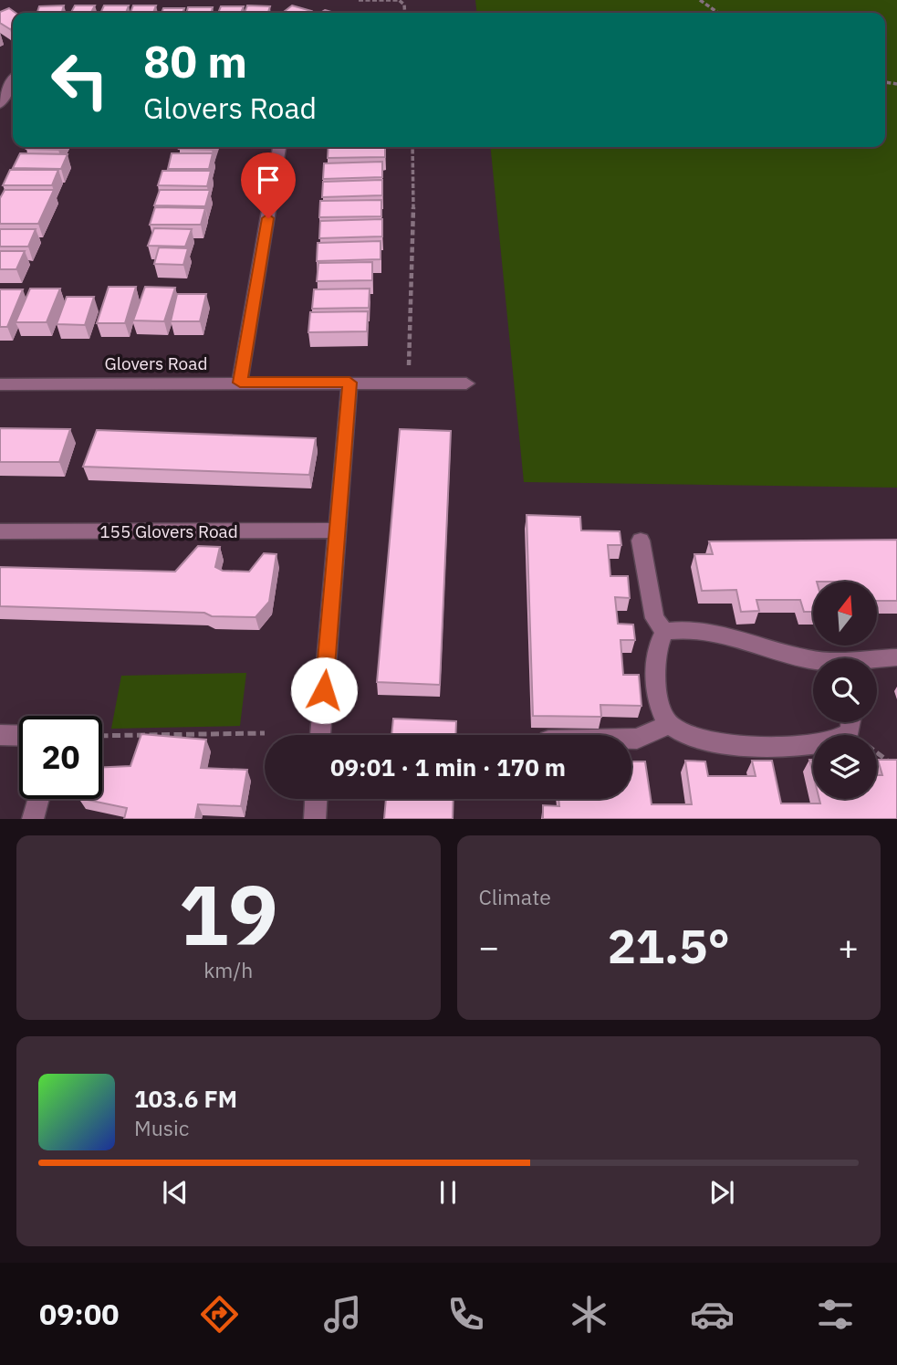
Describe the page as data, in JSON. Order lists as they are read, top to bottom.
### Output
{
  "streets": {
    "street": ["Glovers Road", "155 Glovers Road"]
  },
  "north": "top",
  "page": {
    "turn": ["80 m", "Glovers Road"],
    "limit": "20",
    "trip": "09:01 · 1 min · 170 m",
    "tile": [
      ["19", "km/h"],
      "Climate"
    ],
    "heat": ["−", "21.5°", "+"],
    "song": ["103.6 FM", "Music"],
    "tabs": "09:00"
  }
}
